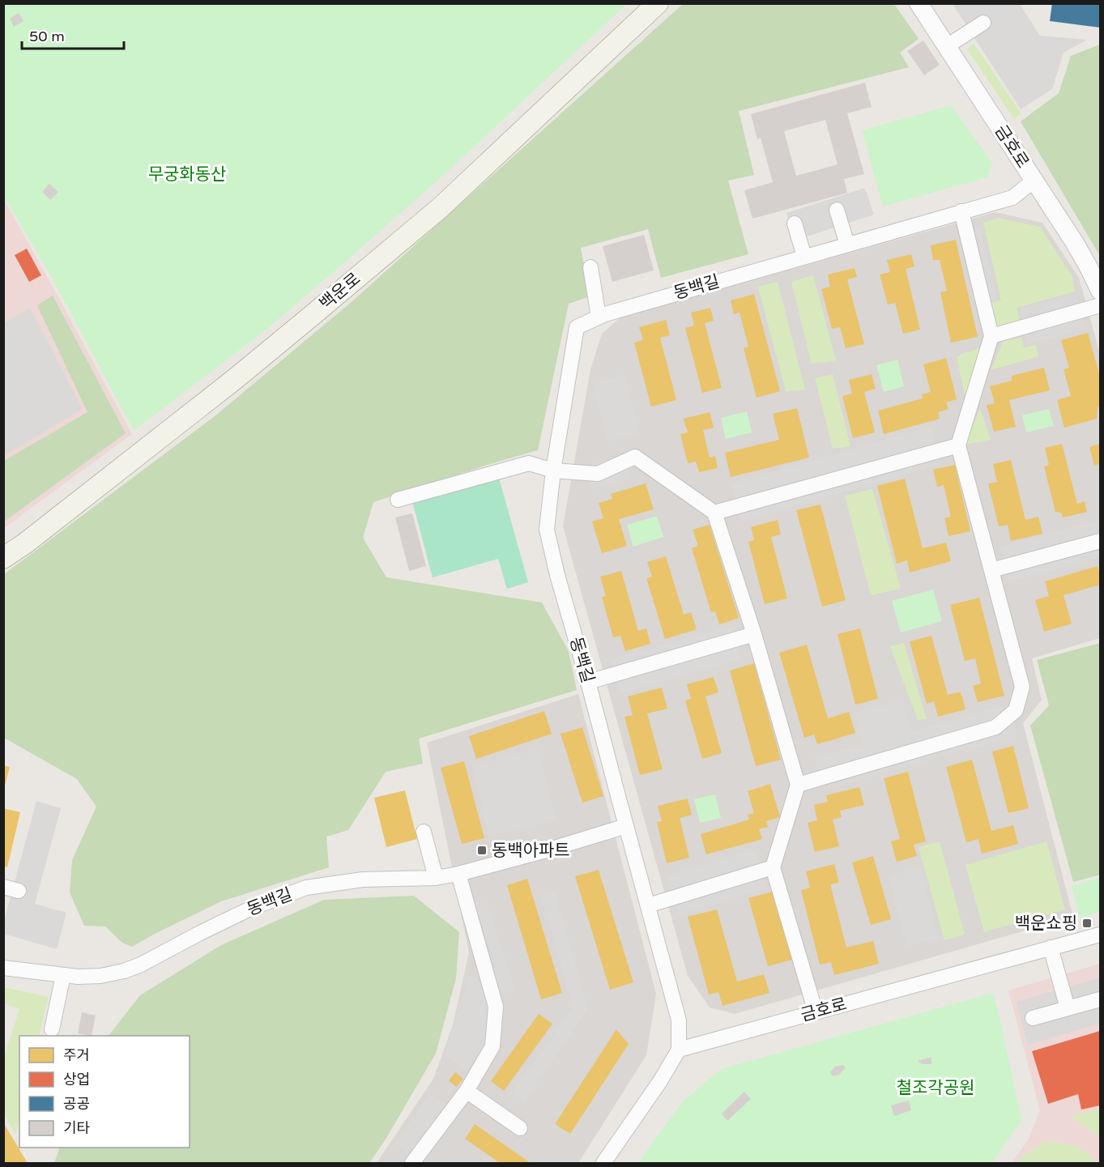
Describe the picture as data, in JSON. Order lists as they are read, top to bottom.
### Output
{
  "streets": {
    "main road": ["백운로"],
    "street": ["금호로", "동백길"]
  },
  "crossings": [
    ["금호로", "동백길"]
  ],
  "parks": ["무궁화동산", "철조각공원"],
  "places": {
    "transit": ["동백아파트", "백운쇼핑"]
  },
  "legend": [
    "주거",
    "상업",
    "공공",
    "기타"
  ],
  "scale_bar": "50 m"
}
